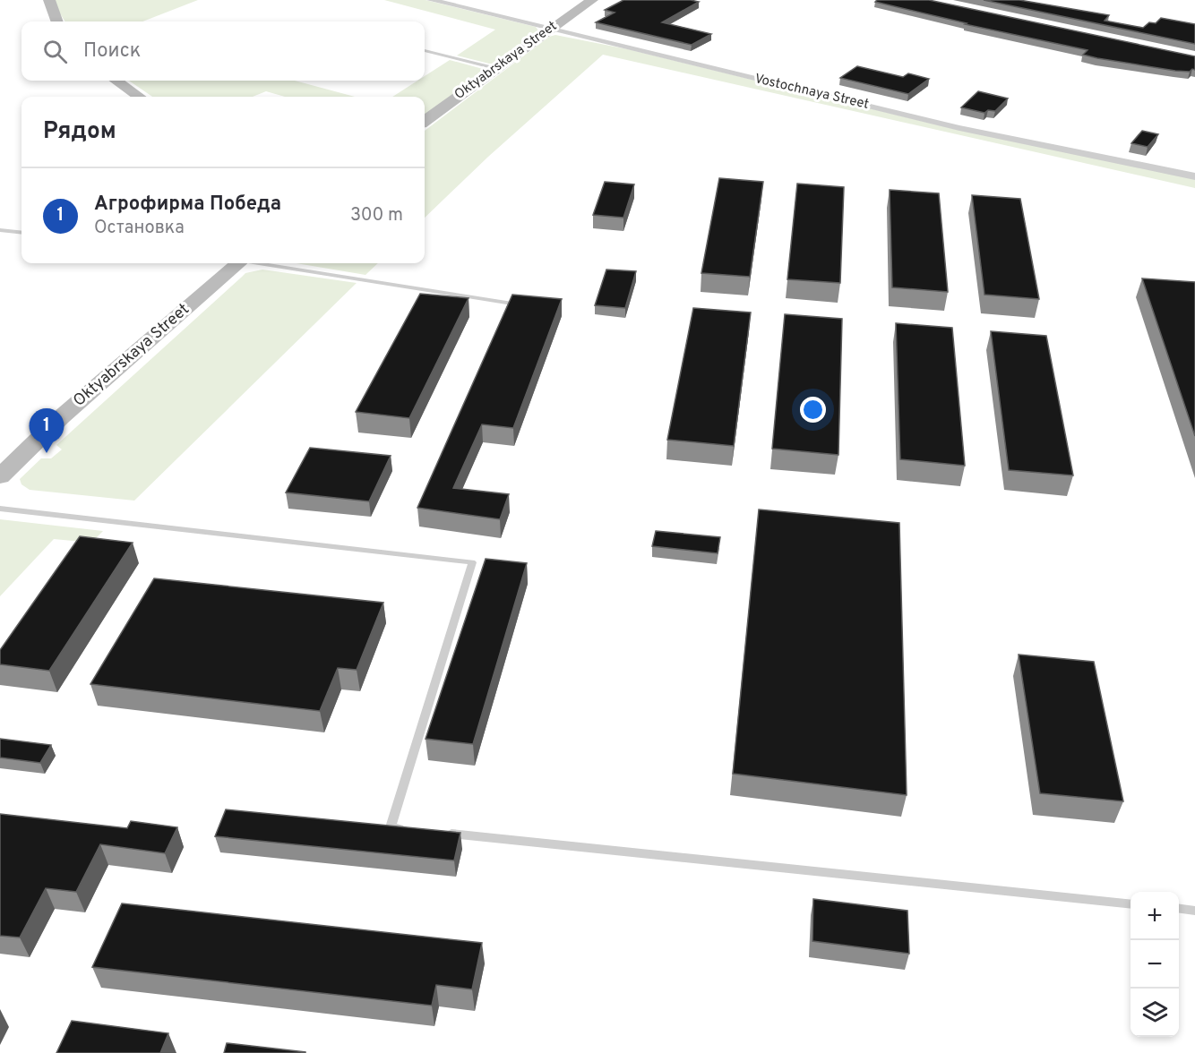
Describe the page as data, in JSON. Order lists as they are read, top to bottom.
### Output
{
  "streets": {
    "street": ["Oktyabrskaya Street", "Vostochnaya Street"]
  },
  "crossings": [
    ["Oktyabrskaya Street", "Vostochnaya Street"]
  ],
  "page": {
    "search": "Поиск",
    "heading": "Рядом",
    "list": [
      {
        "mark": "1",
        "name": "Агрофирма Победа",
        "note": "Остановка",
        "value": "300 m"
      }
    ],
    "pins": "1",
    "map_buttons": ["+", "−"]
  }
}
